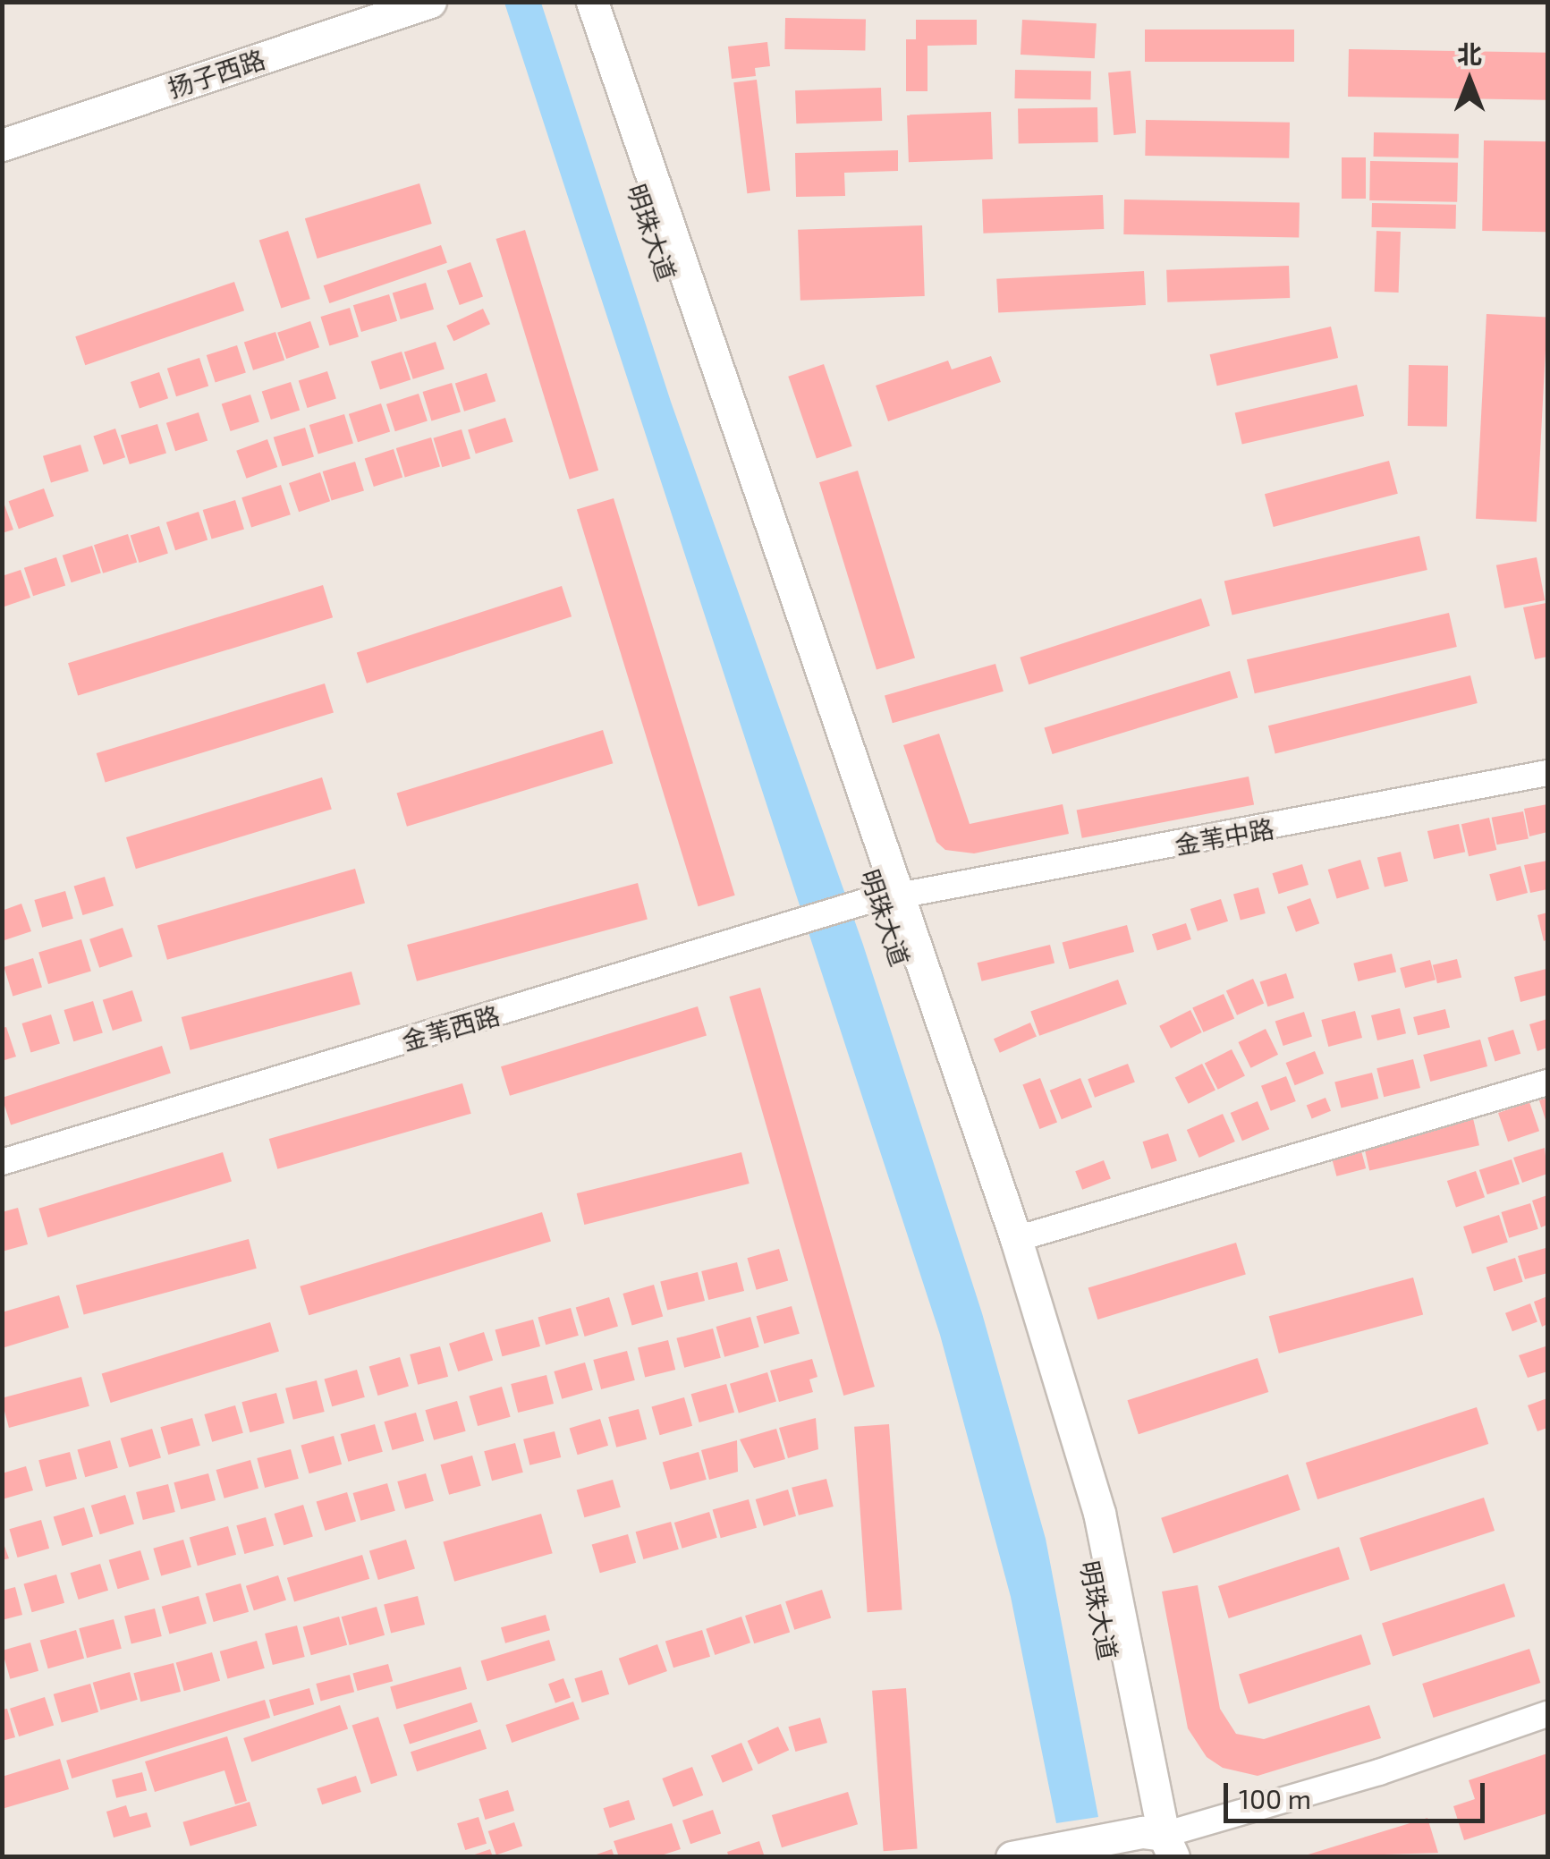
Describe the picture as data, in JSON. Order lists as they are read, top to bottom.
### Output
{
  "streets": {
    "main road": ["扬子西路", "明珠大道"],
    "street": ["金苇中路", "金苇西路"]
  },
  "crossings": [
    ["明珠大道", "金苇中路"],
    ["明珠大道", "金苇西路"],
    ["金苇中路", "金苇西路"]
  ],
  "scale_bar": "100 m",
  "north": "top"
}
